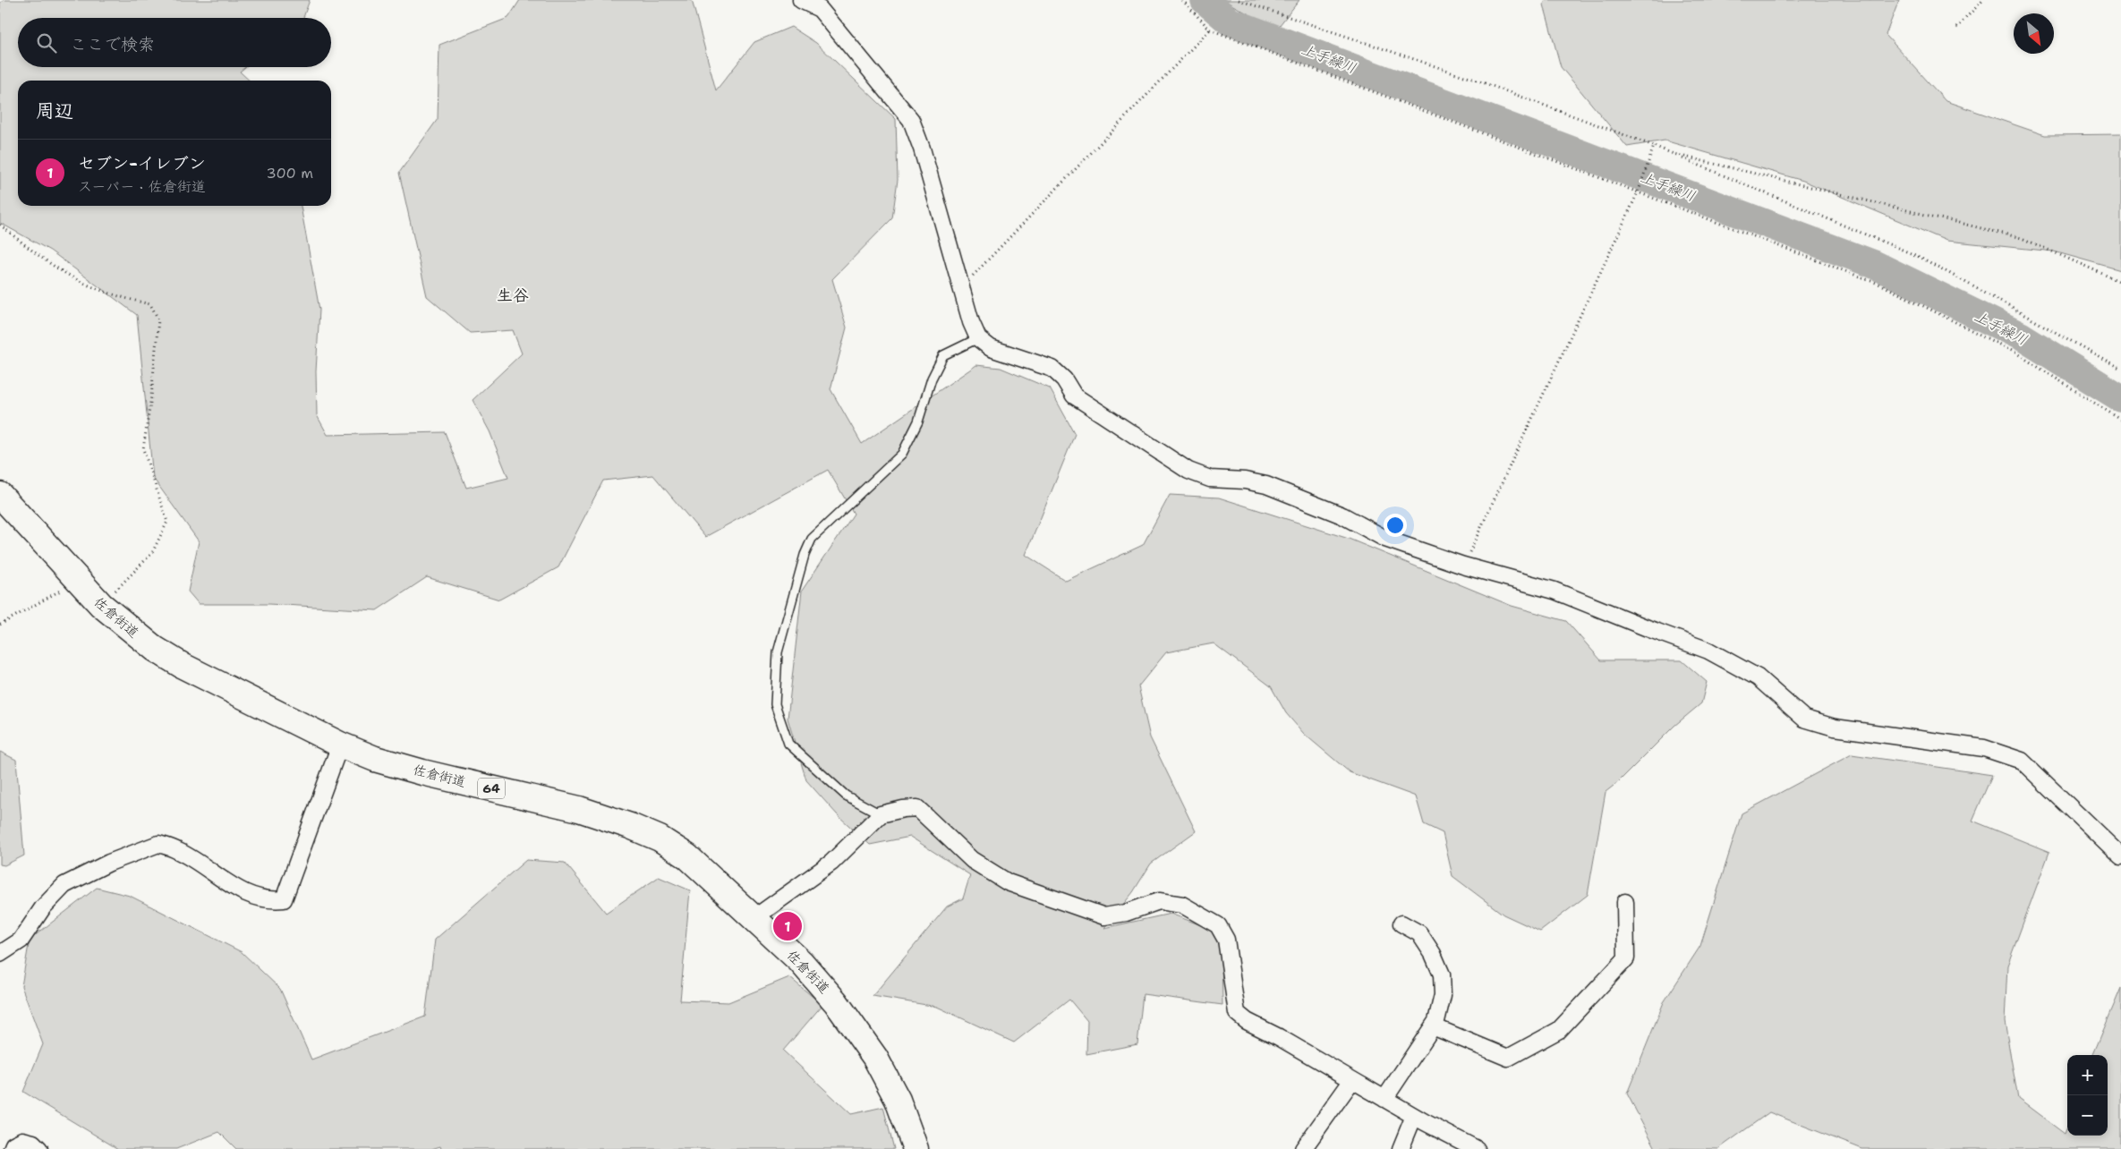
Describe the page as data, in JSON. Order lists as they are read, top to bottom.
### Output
{
  "streets": {
    "main road": ["佐倉街道", "64"]
  },
  "districts": ["生谷"],
  "water": ["上手繰川"],
  "north": "bottom right",
  "page": {
    "search": "ここで検索",
    "heading": "周辺",
    "list": [
      {
        "mark": "1",
        "name": "セブン-イレブン",
        "note": "スーパー · 佐倉街道",
        "value": "300 m"
      }
    ],
    "pins": "1",
    "map_buttons": ["+", "−"]
  }
}
